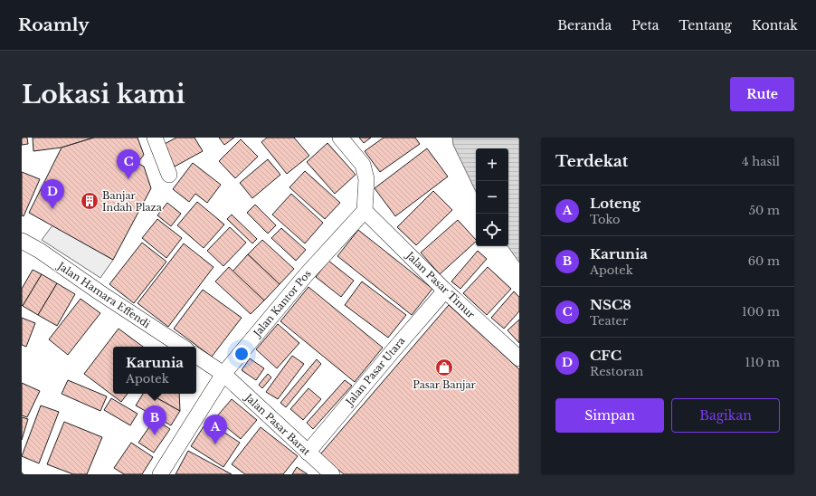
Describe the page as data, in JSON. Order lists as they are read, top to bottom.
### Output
{
  "streets": {
    "street": [
      "Jalan Pasar Timur",
      "Jalan Hamara Effendi",
      "Jalan Kantor Pos",
      "Jalan Pasar Utara",
      "Jalan Pasar Barat"
    ]
  },
  "crossings": [
    ["Jalan Pasar Timur", "Jalan Kantor Pos"],
    ["Jalan Pasar Timur", "Jalan Pasar Utara"],
    ["Jalan Kantor Pos", "Jalan Pasar Barat"],
    ["Jalan Pasar Utara", "Jalan Pasar Barat"]
  ],
  "places": {
    "building": ["Banjar Indah Plaza"],
    "shop": ["Pasar Banjar"]
  },
  "page": {
    "header": "Roamly",
    "nav": [
      "Beranda",
      "Peta",
      "Tentang",
      "Kontak"
    ],
    "buttons": [
      "Rute",
      ["Simpan", "Bagikan"]
    ],
    "title": "Lokasi kami",
    "heading": ["Terdekat", "4 hasil"],
    "map_buttons": ["+", "−"],
    "pins": [
      "C",
      "D",
      "B",
      "A"
    ],
    "list": [
      {
        "mark": "A",
        "name": "Loteng",
        "note": "Toko",
        "value": "50 m"
      },
      {
        "mark": "B",
        "name": "Karunia",
        "note": "Apotek",
        "value": "60 m"
      },
      {
        "mark": "C",
        "name": "NSC8",
        "note": "Teater",
        "value": "100 m"
      },
      {
        "mark": "D",
        "name": "CFC",
        "note": "Restoran",
        "value": "110 m"
      }
    ],
    "popup": ["Karunia", "Apotek"]
  }
}
